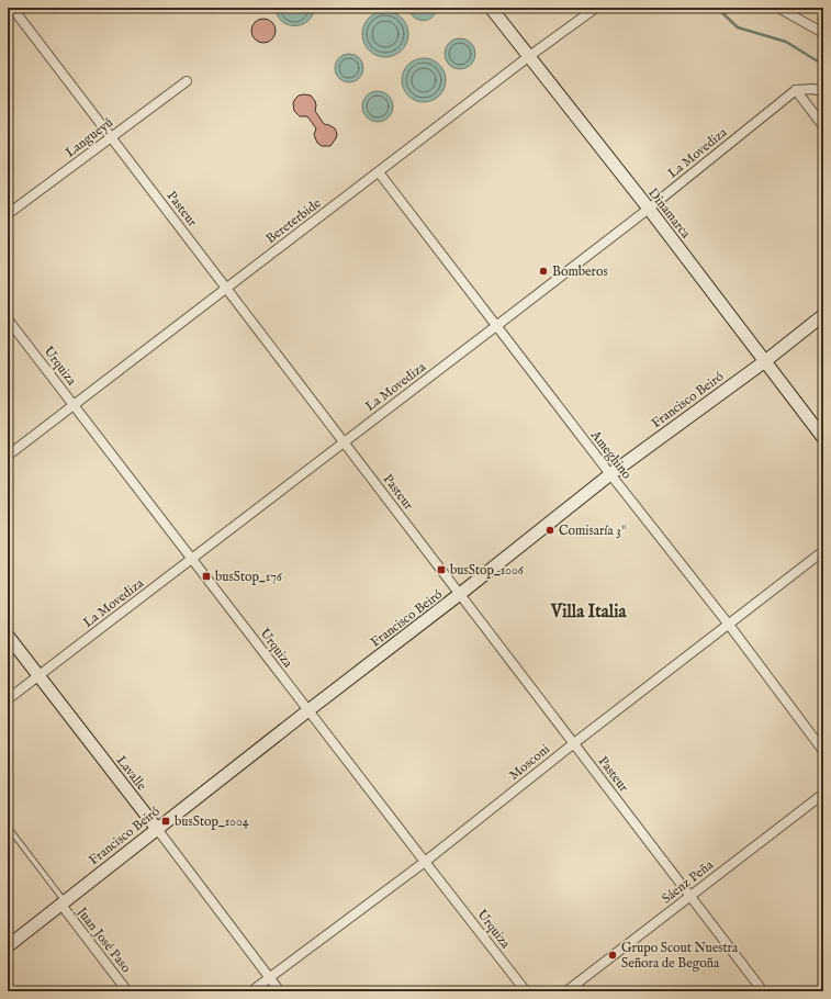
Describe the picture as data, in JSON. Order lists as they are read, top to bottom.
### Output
{
  "streets": {
    "street": [
      "Langueyú",
      "La Movediza",
      "Pasteur",
      "Dinamarca",
      "Bereterbide",
      "Urquiza",
      "Francisco Beiró",
      "Ameghino",
      "Mosconi",
      "Lavalle",
      "Sáenz Peña",
      "Juan José Paso"
    ]
  },
  "crossings": [
    ["Langueyú", "Pasteur"],
    ["La Movediza", "Pasteur"],
    ["La Movediza", "Dinamarca"],
    ["La Movediza", "Urquiza"],
    ["La Movediza", "Ameghino"],
    ["La Movediza", "Lavalle"],
    ["Pasteur", "Bereterbide"],
    ["Pasteur", "Francisco Beiró"],
    ["Pasteur", "Mosconi"],
    ["Pasteur", "Sáenz Peña"],
    ["Dinamarca", "Bereterbide"],
    ["Dinamarca", "Francisco Beiró"],
    ["Bereterbide", "Urquiza"],
    ["Bereterbide", "Ameghino"],
    ["Urquiza", "Francisco Beiró"],
    ["Urquiza", "Mosconi"],
    ["Francisco Beiró", "Ameghino"],
    ["Francisco Beiró", "Lavalle"],
    ["Francisco Beiró", "Juan José Paso"],
    ["Ameghino", "Mosconi"],
    ["Mosconi", "Lavalle"]
  ],
  "districts": ["Villa Italia"],
  "places": {
    "other": ["Bomberos", "Comisaría 3º", "Grupo Scout Nuestra Señora de Begoña"],
    "transit": ["busStop_1006", "busStop_176", "busStop_1004"]
  }
}
